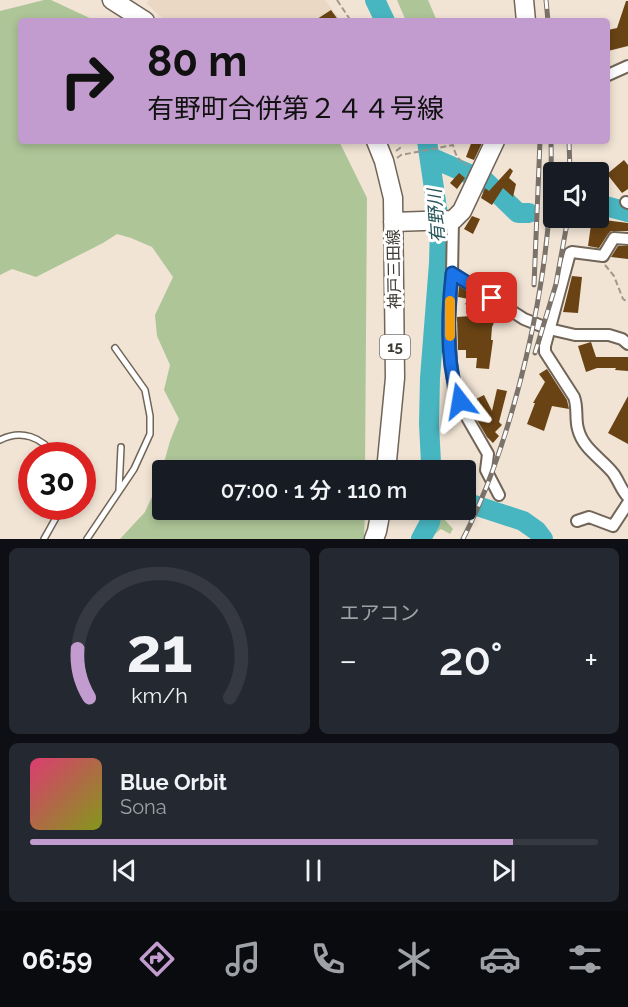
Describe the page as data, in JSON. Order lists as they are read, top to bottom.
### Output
{
  "streets": {
    "main road": ["神戸三田線", "15"]
  },
  "water": ["有野川"],
  "page": {
    "turn": ["80 m", "有野町合併第２４４号線"],
    "limit": "30",
    "trip": "07:00 · 1 分 · 110 m",
    "tile": "エアコン",
    "heat": ["−", "20°", "+"],
    "song": ["Blue Orbit", "Sona"],
    "tabs": "06:59",
    "gauge": ["21", "km/h"]
  }
}
